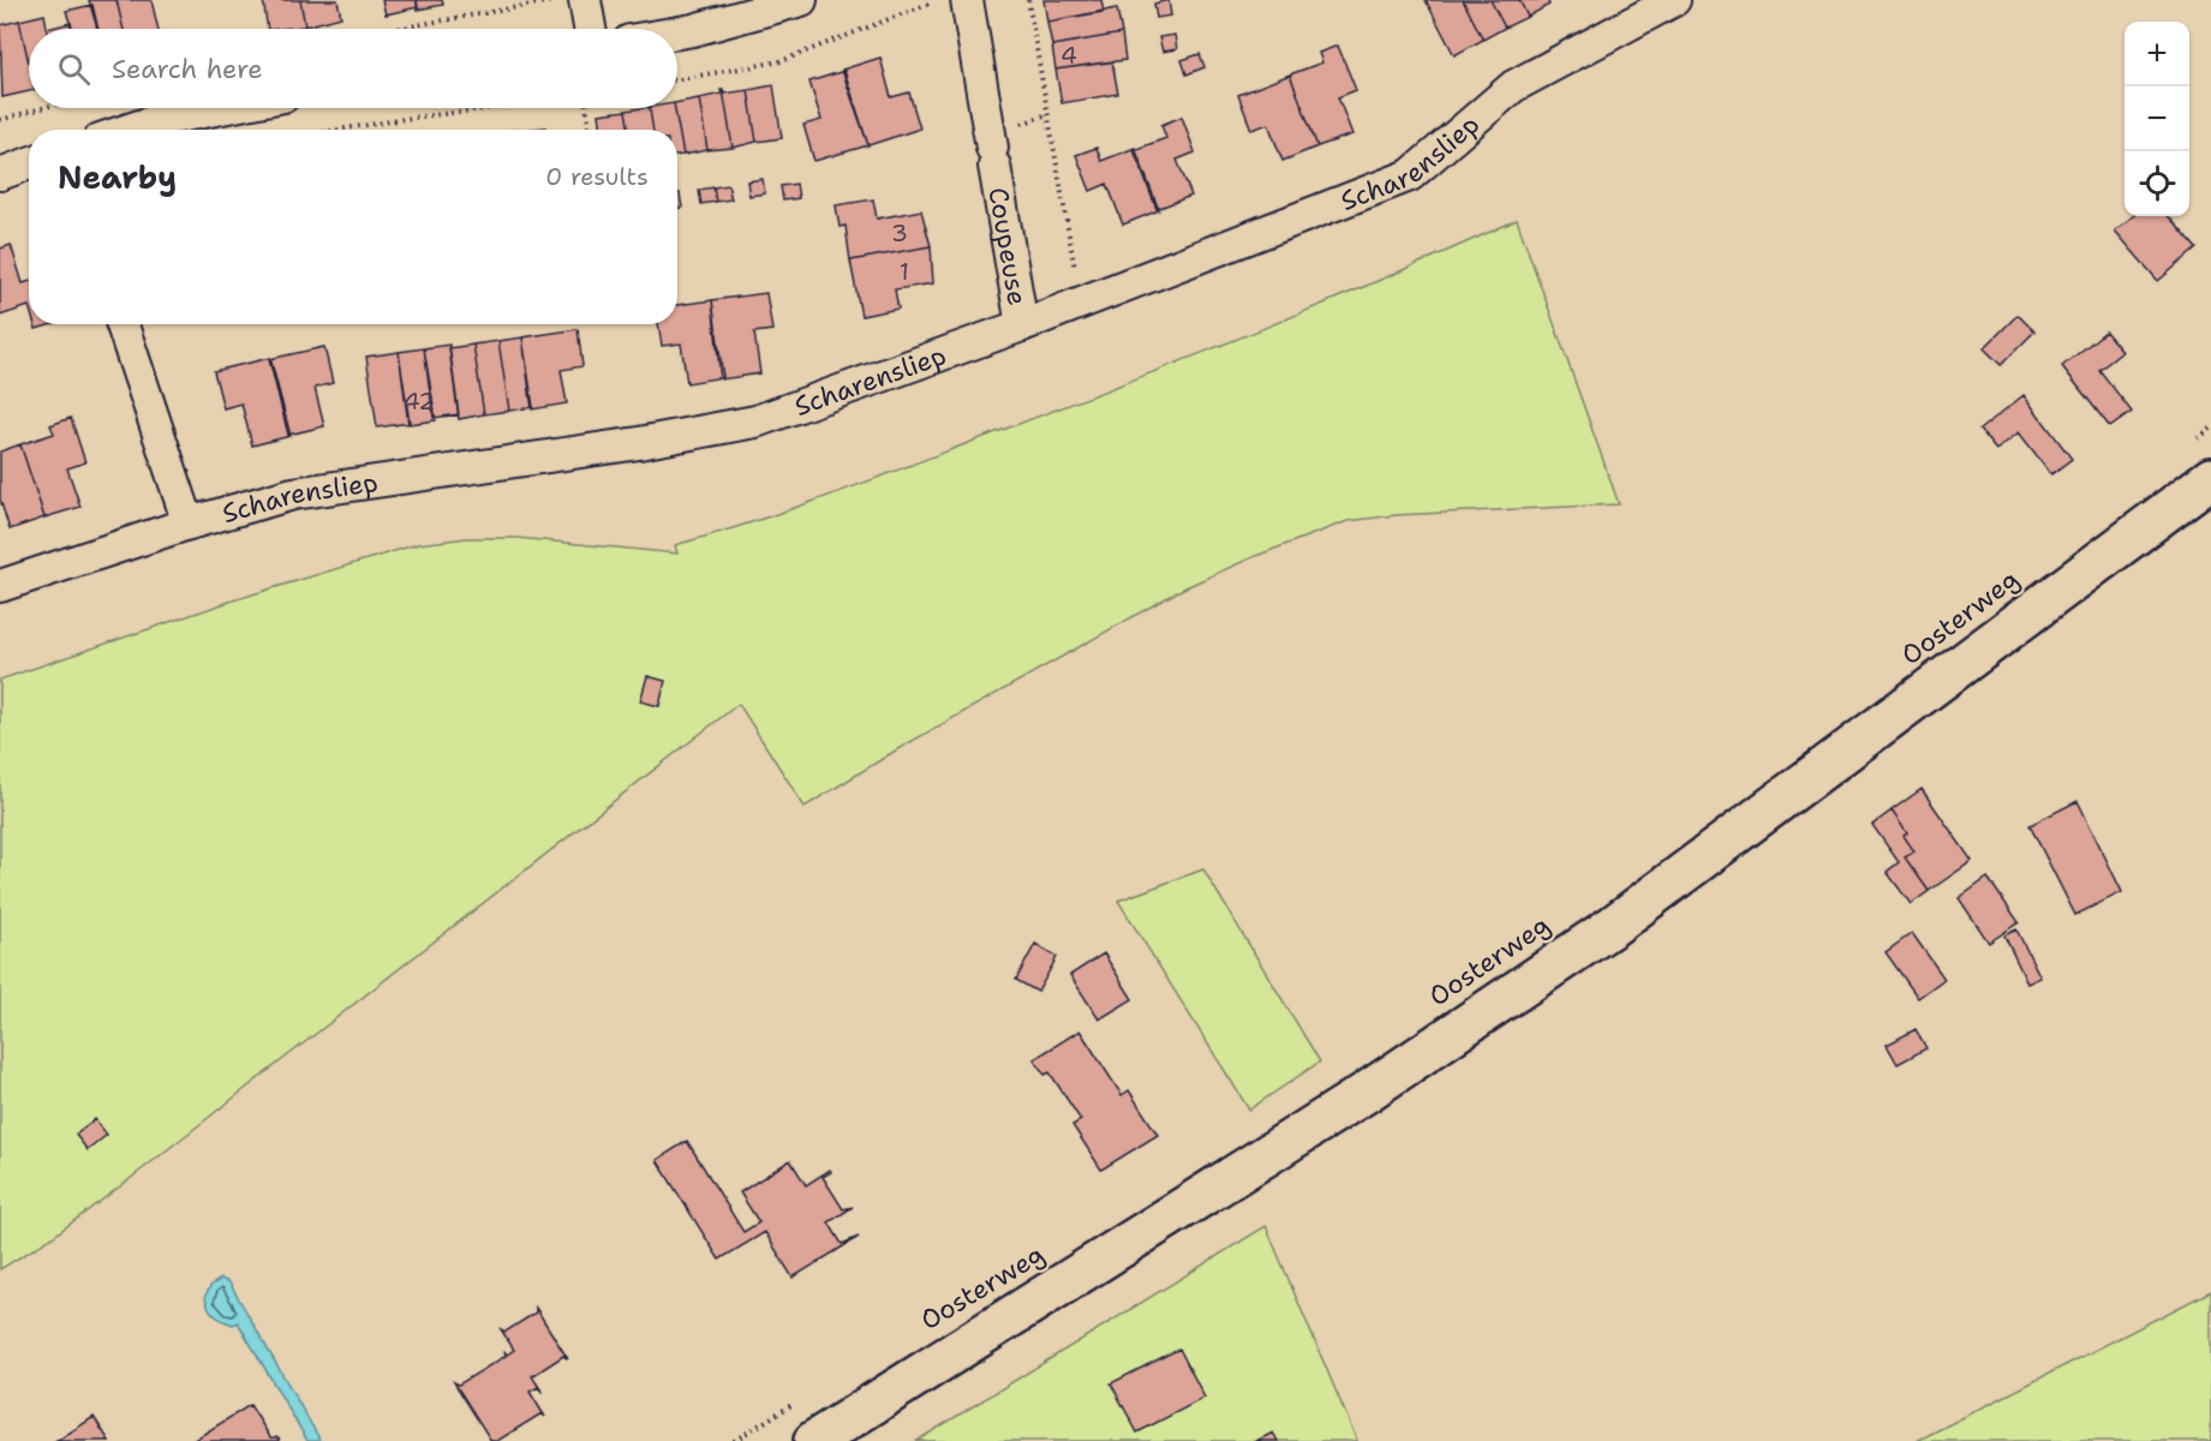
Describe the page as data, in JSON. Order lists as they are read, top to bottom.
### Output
{
  "streets": {
    "street": ["Scharensliep", "Coupeuse", "Oosterweg"]
  },
  "crossings": [
    ["Scharensliep", "Coupeuse"]
  ],
  "house_numbers": [
    "4",
    "3",
    "1",
    "42"
  ],
  "page": {
    "map_buttons": ["+", "−"],
    "search": "Search here",
    "heading": ["Nearby", "0 results"]
  }
}
